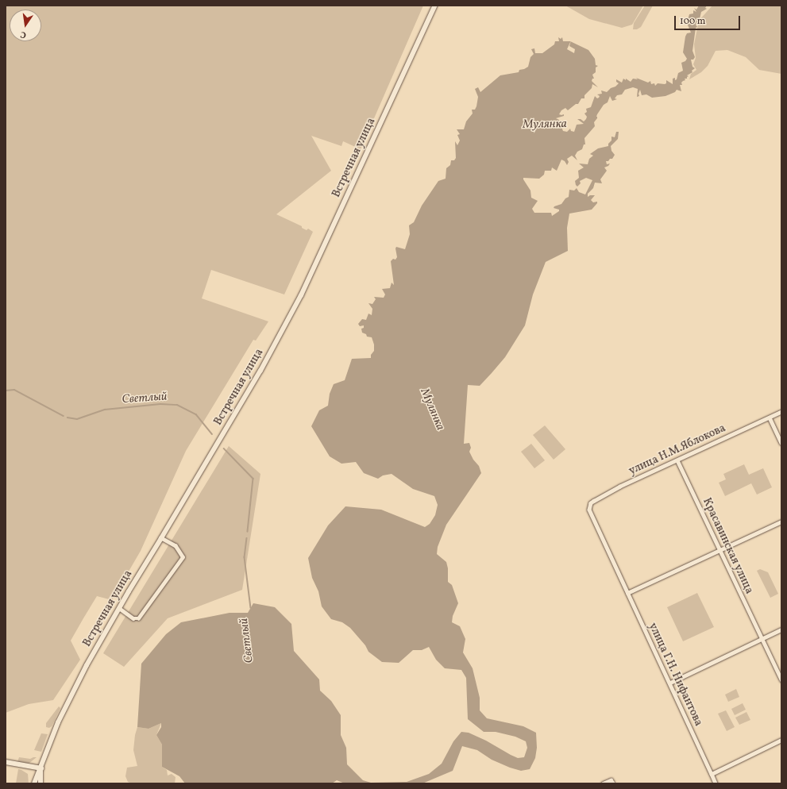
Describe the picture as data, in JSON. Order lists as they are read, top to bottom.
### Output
{
  "streets": {
    "main road": ["Встречная улица"],
    "street": ["улица Н.М.Яблокова", "Красавинская улица", "улица Г.Н. Нифантова"]
  },
  "crossings": [
    ["улица Н.М.Яблокова", "Красавинская улица"],
    ["улица Н.М.Яблокова", "улица Г.Н. Нифантова"]
  ],
  "water": ["Мулянка", "Светлый"],
  "scale_bar": "100 m",
  "north": "bottom"
}
